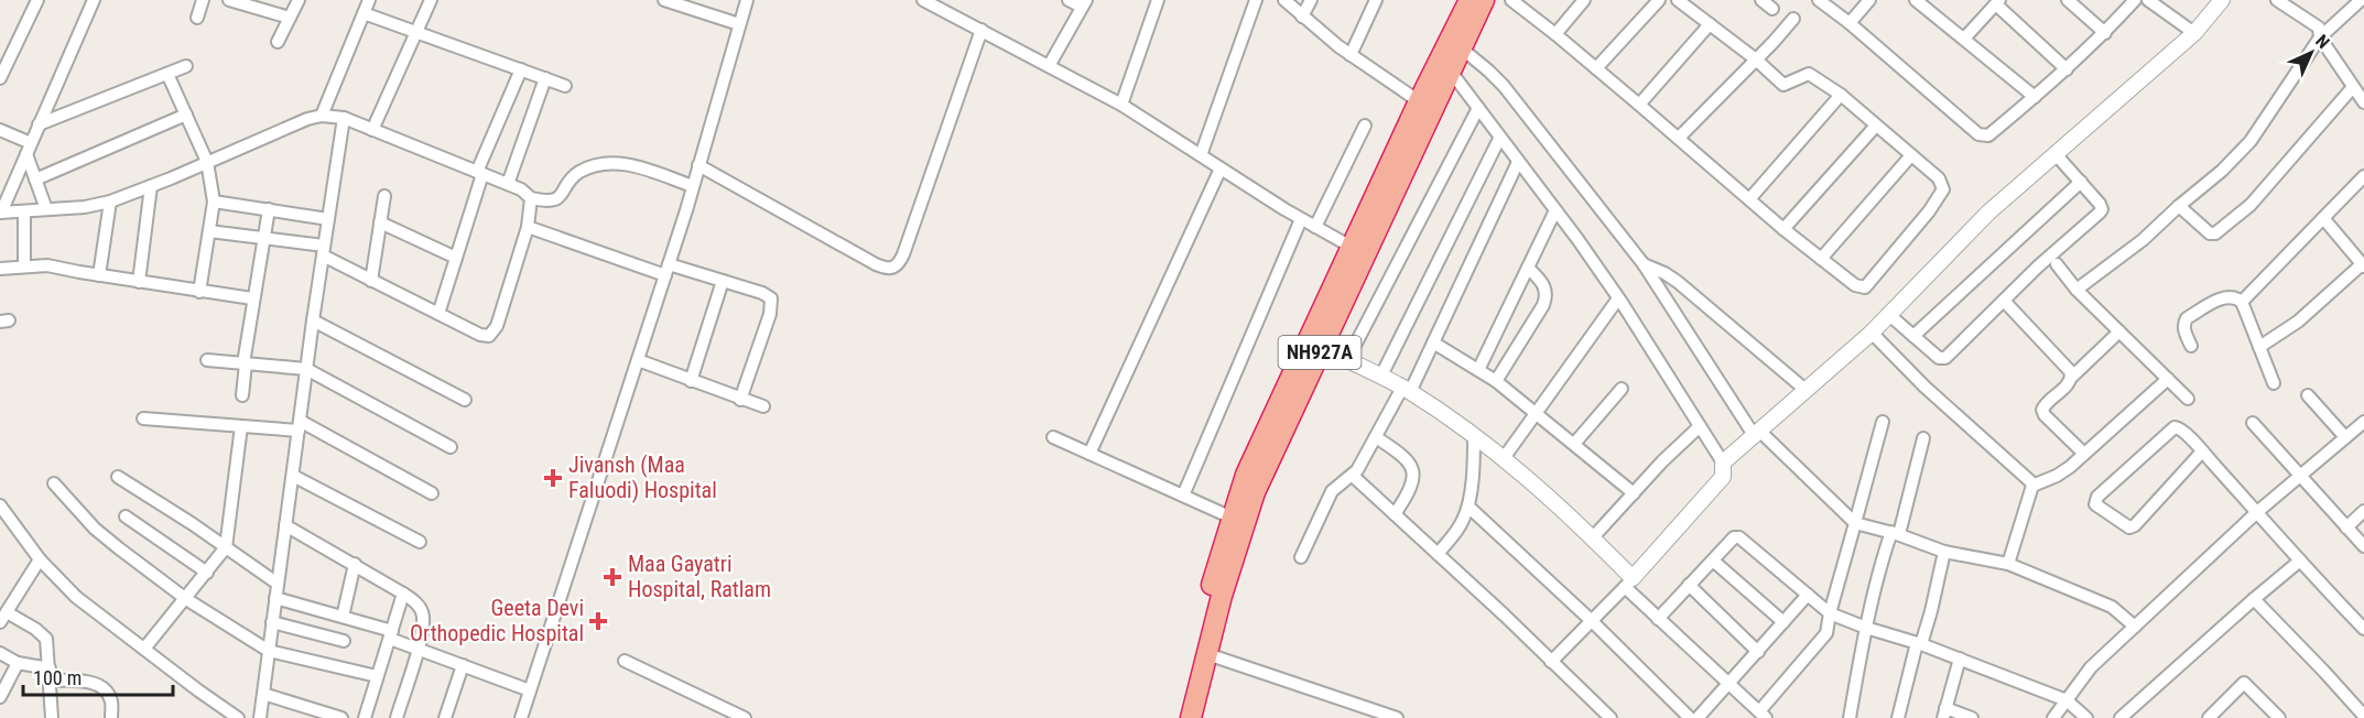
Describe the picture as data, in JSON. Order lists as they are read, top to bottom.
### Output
{
  "streets": {
    "highway": ["NH927A"]
  },
  "places": {
    "health": ["Jivansh (Maa Faluodi) Hospital", "Maa Gayatri Hospital, Ratlam", "Geeta Devi Orthopedic Hospital"]
  },
  "scale_bar": "100 m",
  "north": "top right"
}
